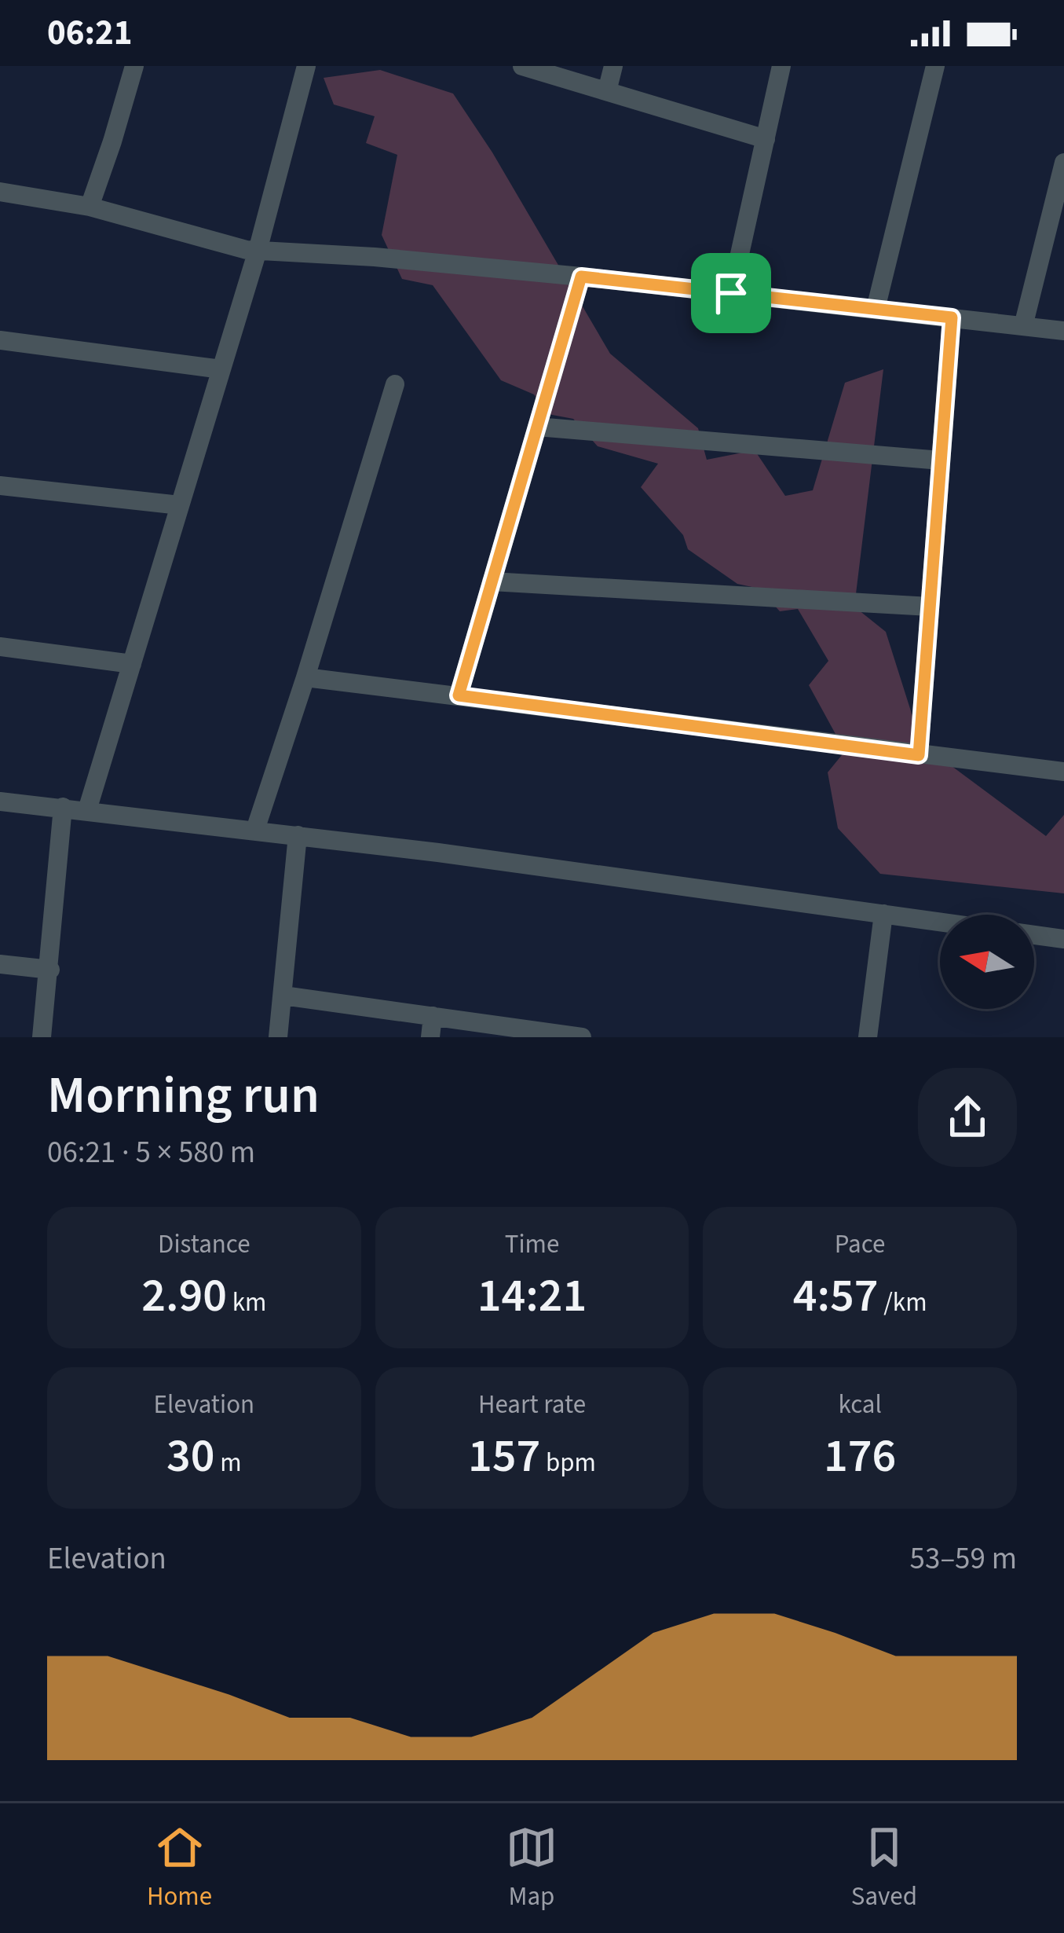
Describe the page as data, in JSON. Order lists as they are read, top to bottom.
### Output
{
  "north": "left",
  "page": {
    "status": "06:21",
    "heading": ["Morning run", "06:21 · 5 × 580 m"],
    "stats": [
      ["Distance", "2.90 km"],
      ["Time", "14:21"],
      ["Pace", "4:57 /km"],
      ["Elevation", "30 m"],
      ["Heart rate", "157 bpm"],
      ["kcal", "176"]
    ],
    "chart": ["Elevation", "53–59 m"],
    "tabs": ["Home", "Map", "Saved"]
  }
}
